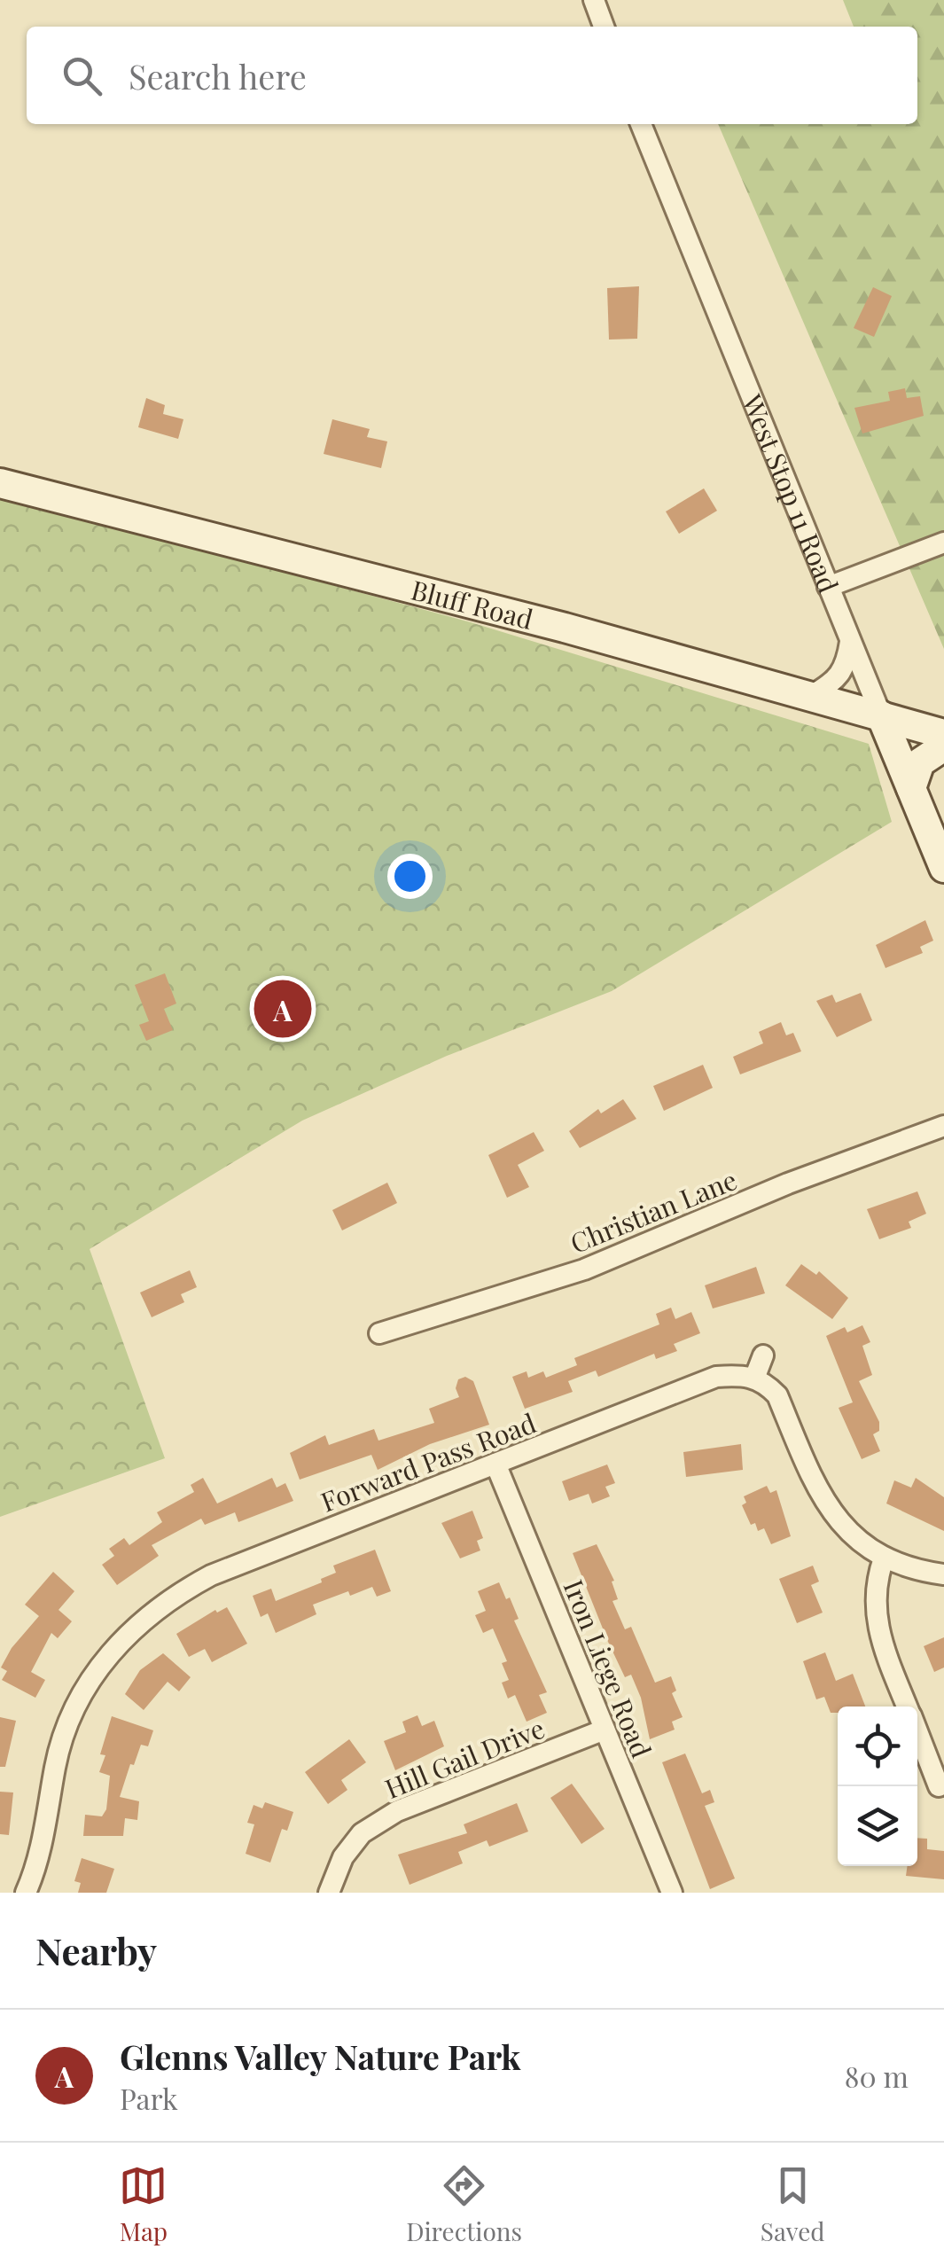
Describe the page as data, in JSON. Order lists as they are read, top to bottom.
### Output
{
  "streets": {
    "main road": ["West Stop 11 Road", "Bluff Road"],
    "street": [
      "Christian Lane",
      "Forward Pass Road",
      "Iron Liege Road",
      "Hill Gail Drive"
    ]
  },
  "crossings": [
    ["West Stop 11 Road", "Bluff Road"],
    ["Forward Pass Road", "Iron Liege Road"],
    ["Iron Liege Road", "Hill Gail Drive"]
  ],
  "page": {
    "search": "Search here",
    "pins": "A",
    "heading": "Nearby",
    "list": [
      {
        "mark": "A",
        "name": "Glenns Valley Nature Park",
        "note": "Park",
        "value": "80 m"
      }
    ],
    "nav": ["Map", "Directions", "Saved"]
  }
}
